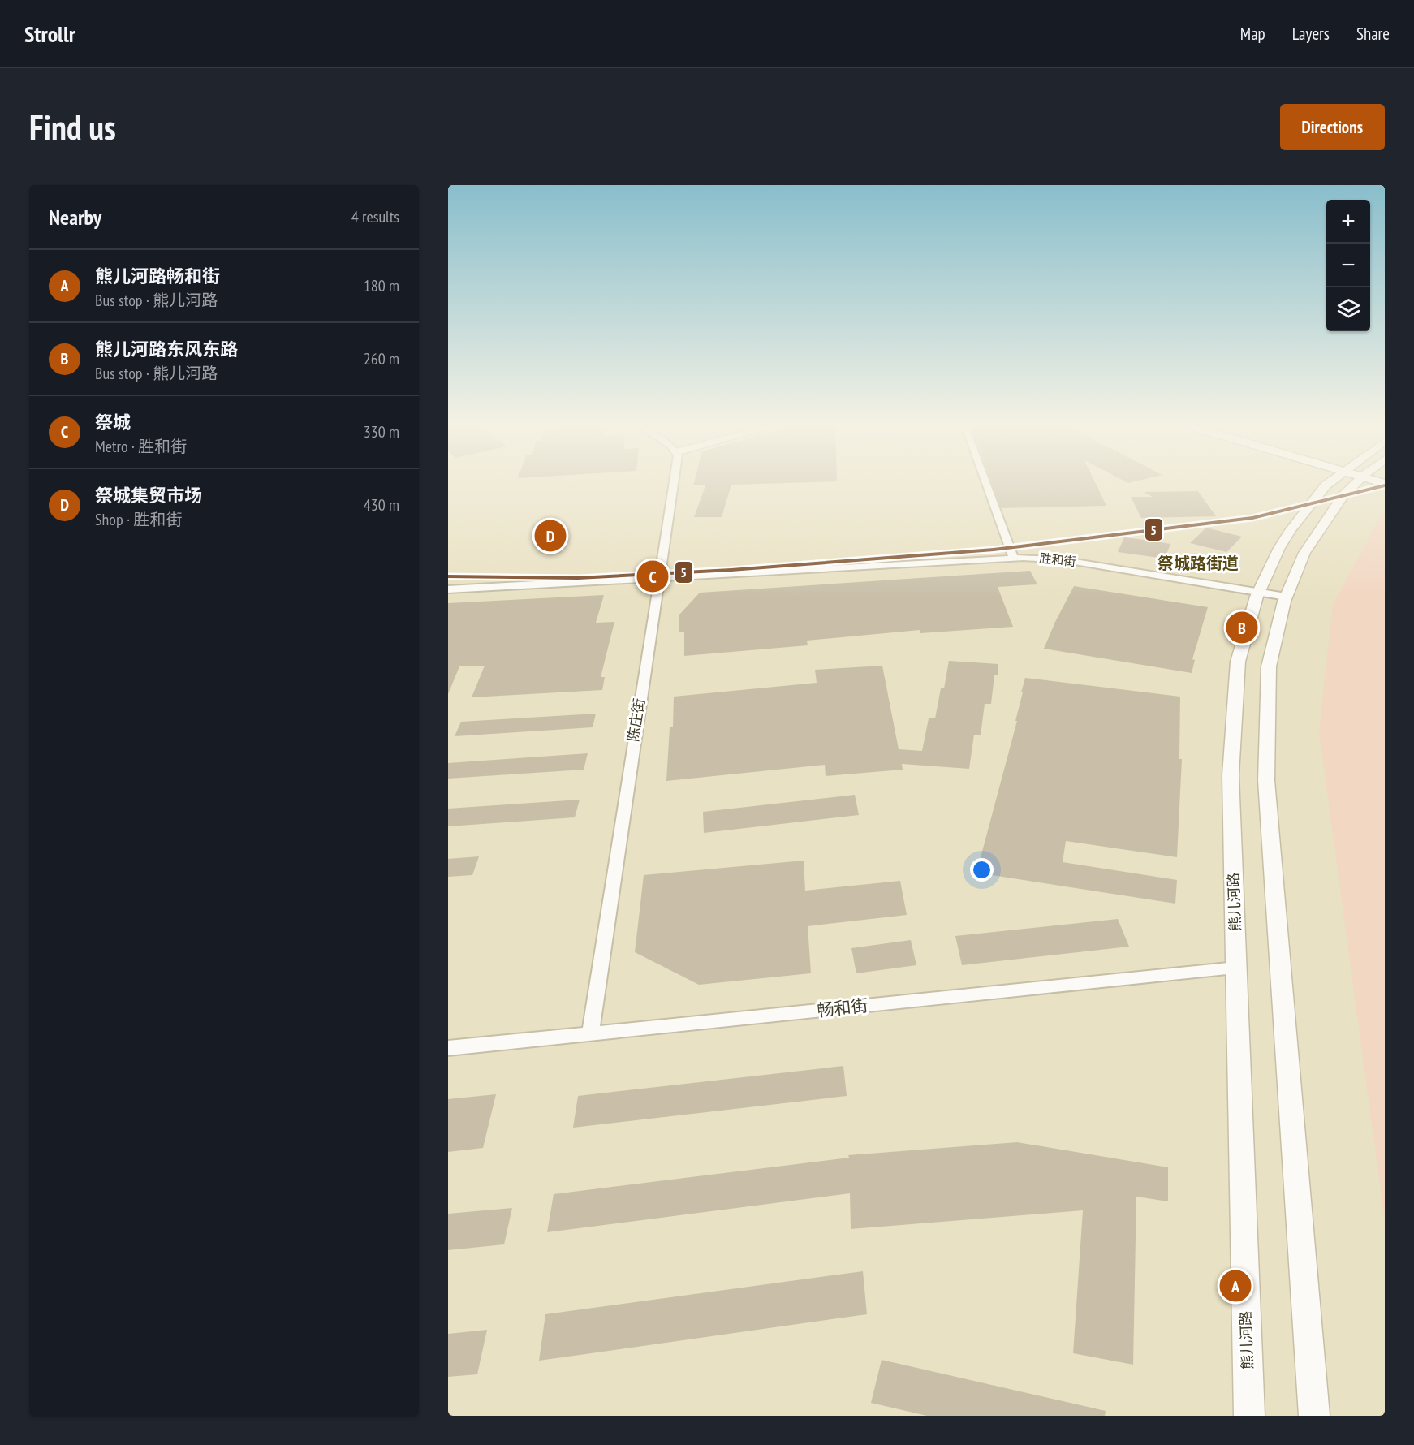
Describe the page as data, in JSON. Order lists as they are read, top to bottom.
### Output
{
  "streets": {
    "street": [
      "胜和街",
      "陈庄街",
      "熊儿河路",
      "畅和街"
    ]
  },
  "crossings": [
    ["胜和街", "陈庄街"],
    ["胜和街", "熊儿河路"],
    ["陈庄街", "畅和街"],
    ["熊儿河路", "畅和街"]
  ],
  "districts": ["祭城路街道"],
  "lines": ["transit line 5"],
  "page": {
    "header": "Strollr",
    "nav": ["Map", "Layers", "Share"],
    "buttons": "Directions",
    "title": "Find us",
    "heading": ["Nearby", "4 results"],
    "map_buttons": ["+", "−"],
    "list": [
      {
        "mark": "A",
        "name": "熊儿河路畅和街",
        "note": "Bus stop · 熊儿河路",
        "value": "180 m"
      },
      {
        "mark": "B",
        "name": "熊儿河路东风东路",
        "note": "Bus stop · 熊儿河路",
        "value": "260 m"
      },
      {
        "mark": "C",
        "name": "祭城",
        "note": "Metro · 胜和街",
        "value": "330 m"
      },
      {
        "mark": "D",
        "name": "祭城集贸市场",
        "note": "Shop · 胜和街",
        "value": "430 m"
      }
    ],
    "pins": [
      "D",
      "C",
      "B",
      "A"
    ]
  }
}
